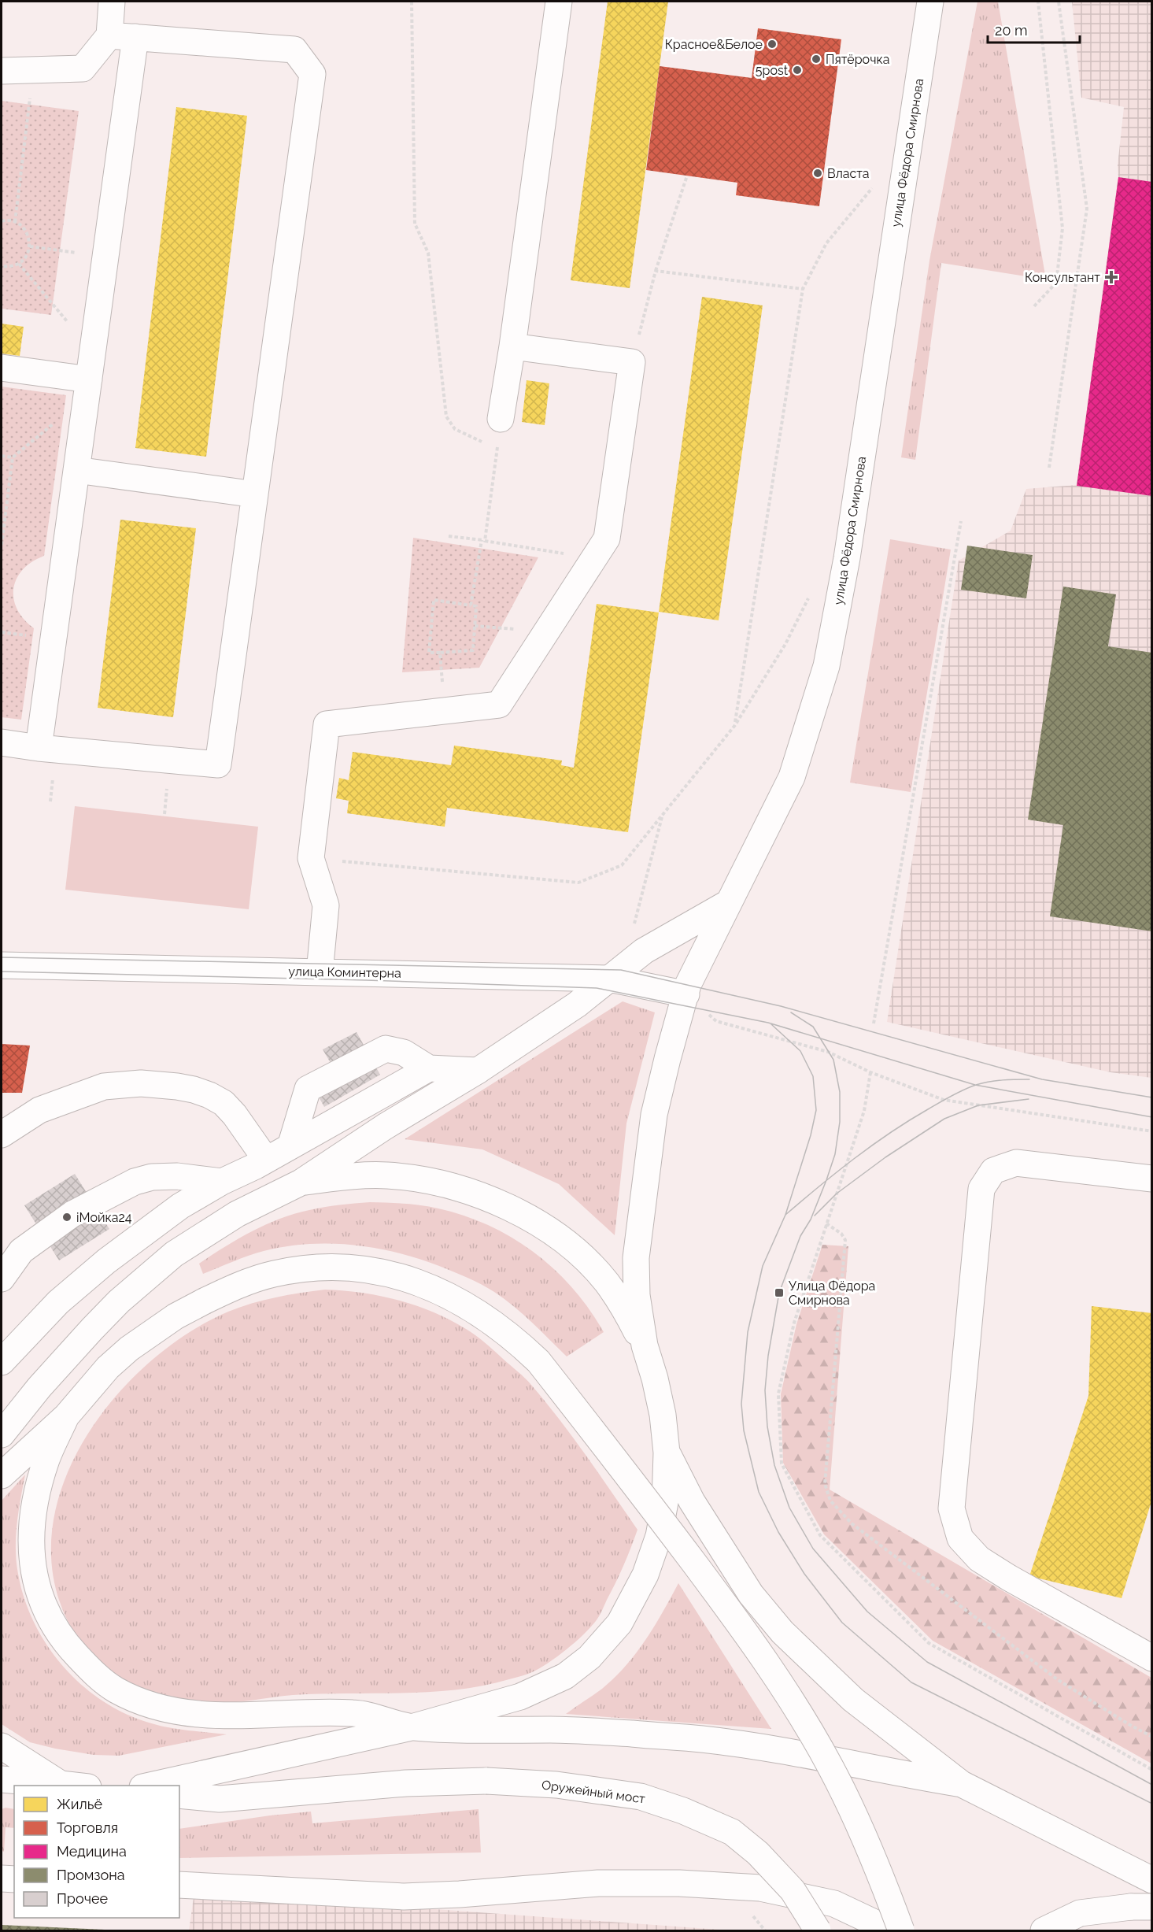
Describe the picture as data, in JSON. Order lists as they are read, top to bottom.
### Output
{
  "streets": {
    "main road": ["улица Фёдора Смирнова", "улица Коминтерна", "Оружейный мост"]
  },
  "crossings": [
    ["улица Фёдора Смирнова", "улица Коминтерна"]
  ],
  "places": {
    "other": [
      "Красное&Белое",
      "Пятёрочка",
      "5post",
      "Власта",
      "iМойка24"
    ],
    "health": ["Консультант"],
    "transit": ["Улица Фёдора Смирнова"]
  },
  "legend": [
    "Жильё",
    "Торговля",
    "Медицина",
    "Промзона",
    "Прочее"
  ],
  "scale_bar": "20 m"
}
